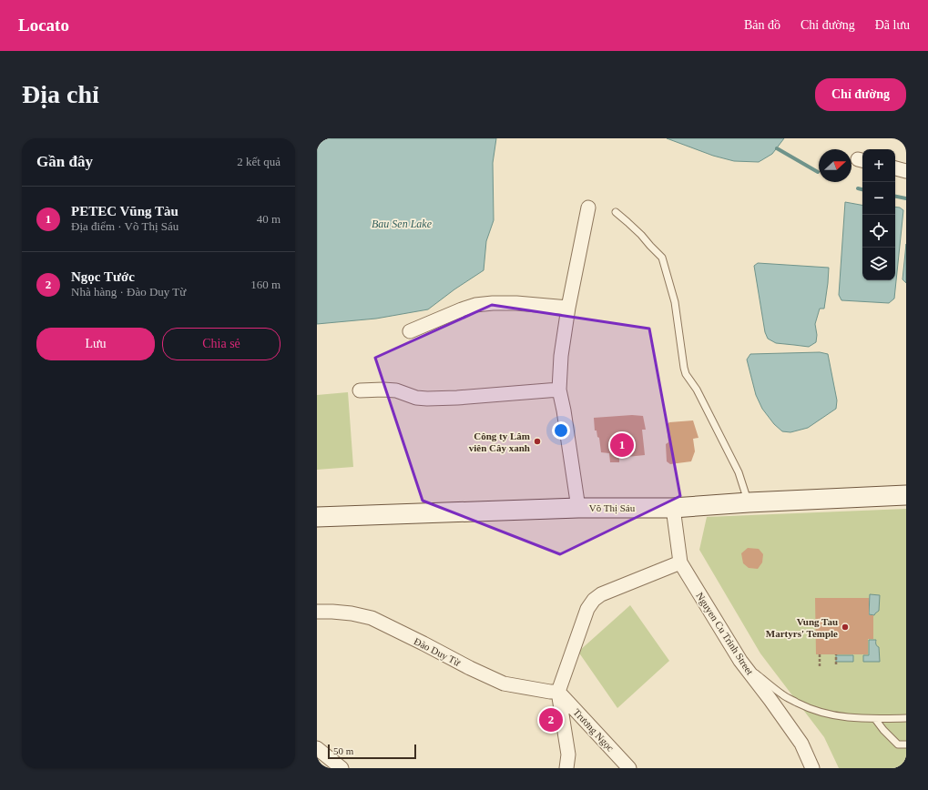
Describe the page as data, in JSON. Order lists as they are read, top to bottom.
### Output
{
  "streets": {
    "main road": ["Võ Thị Sáu"],
    "street": ["Nguyen Cu Trinh Street", "Đào Duy Từ", "Trương Ngọc"]
  },
  "crossings": [
    ["Võ Thị Sáu", "Nguyen Cu Trinh Street"],
    ["Đào Duy Từ", "Trương Ngọc"]
  ],
  "water": ["Bau Sen Lake"],
  "places": ["Công ty Lâm viên Cây xanh", "Vung Tau Martyrs' Temple"],
  "scale_bar": "50 m",
  "north": "right",
  "page": {
    "header": "Locato",
    "nav": ["Bản đồ", "Chỉ đường", "Đã lưu"],
    "buttons": [
      "Chỉ đường",
      ["Lưu", "Chia sẻ"]
    ],
    "title": "Địa chỉ",
    "heading": ["Gần đây", "2 kết quả"],
    "map_buttons": ["+", "−"],
    "list": [
      {
        "mark": "1",
        "name": "PETEC Vũng Tàu",
        "note": "Địa điểm · Võ Thị Sáu",
        "value": "40 m"
      },
      {
        "mark": "2",
        "name": "Ngọc Tước",
        "note": "Nhà hàng · Đào Duy Từ",
        "value": "160 m"
      }
    ],
    "pins": ["1", "2"],
    "scale": "50 m"
  }
}
